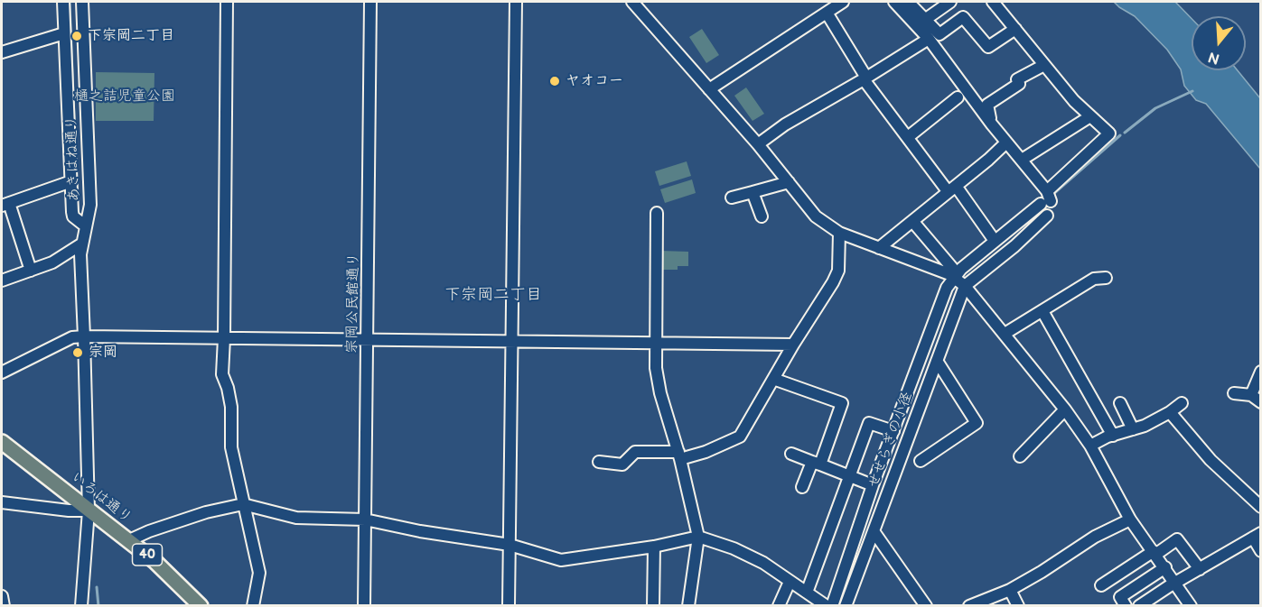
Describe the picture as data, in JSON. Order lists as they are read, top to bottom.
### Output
{
  "streets": {
    "main road": ["いろは通り", "40"],
    "street": ["あきはね通り", "宗岡公民館通り", "せせらぎの小径"]
  },
  "crossings": [
    ["あきはね通り", "いろは通り"]
  ],
  "districts": ["下宗岡二丁目"],
  "parks": ["樋之詰児童公園"],
  "places": ["下宗岡二丁目", "ヤオコー", "宗岡"],
  "north": "bottom"
}
